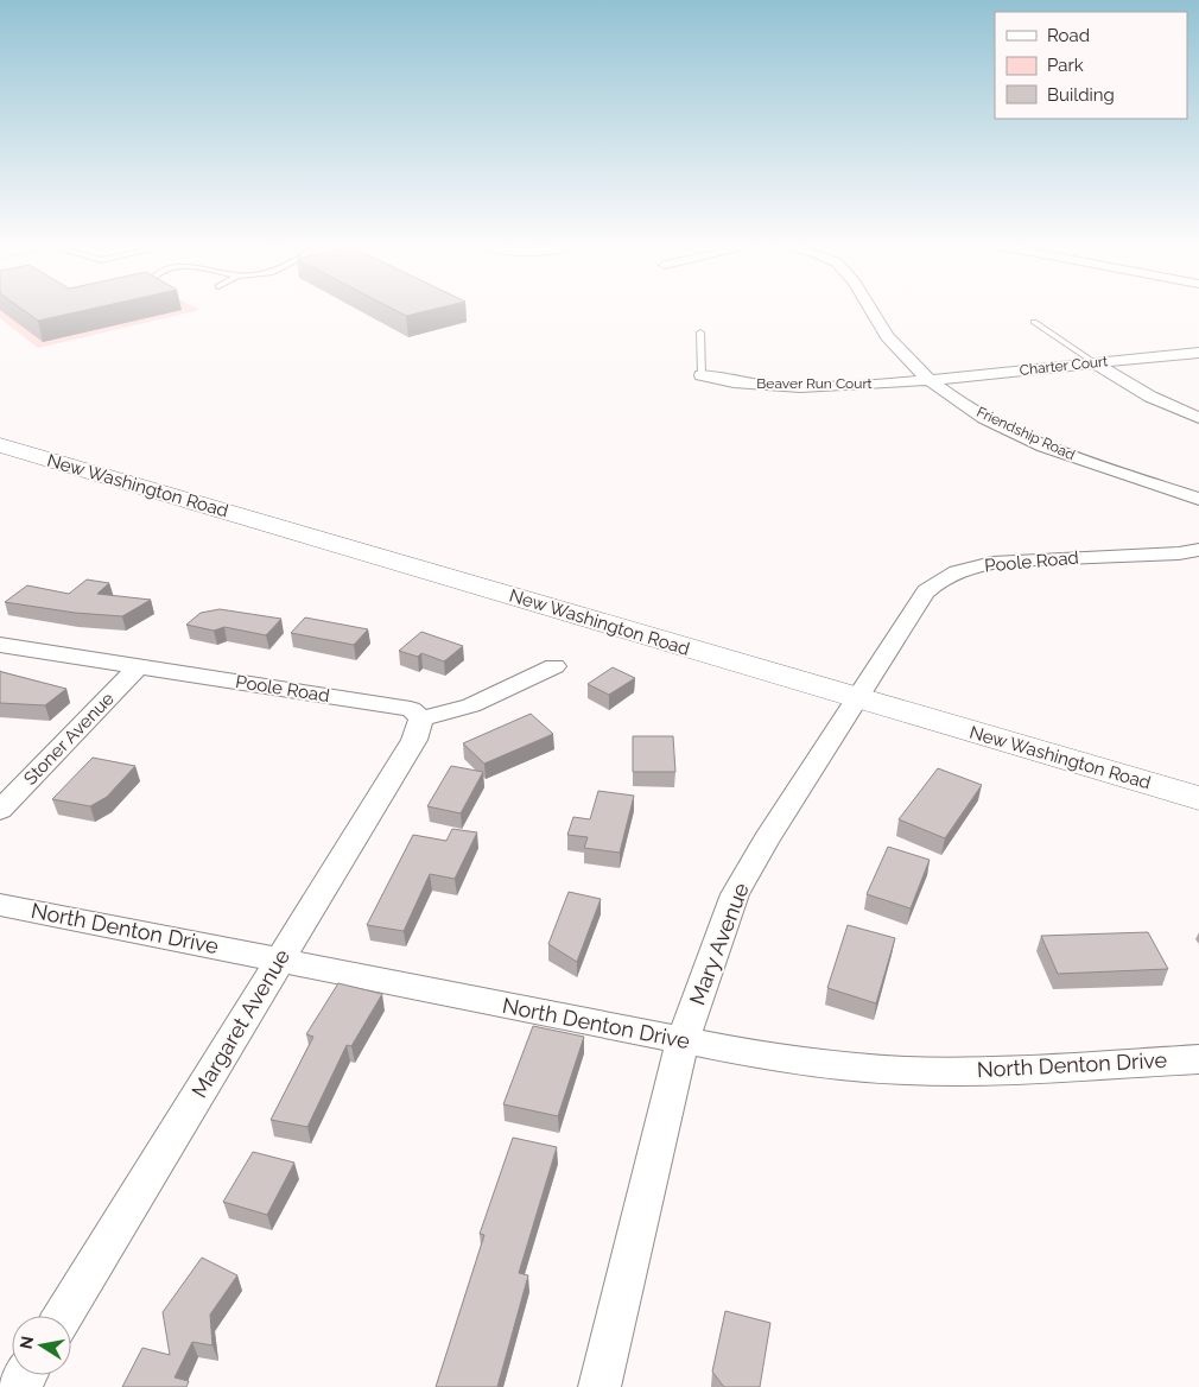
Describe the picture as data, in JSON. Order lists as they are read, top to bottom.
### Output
{
  "streets": {
    "main road": ["New Washington Road"],
    "street": [
      "Charter Court",
      "Beaver Run Court",
      "Friendship Road",
      "Poole Road",
      "Stoner Avenue",
      "North Denton Drive",
      "Mary Avenue",
      "Margaret Avenue"
    ]
  },
  "crossings": [
    ["Charter Court", "Beaver Run Court"],
    ["Charter Court", "Friendship Road"],
    ["Beaver Run Court", "Friendship Road"],
    ["New Washington Road", "Poole Road"],
    ["New Washington Road", "Mary Avenue"],
    ["Poole Road", "Stoner Avenue"],
    ["Poole Road", "Mary Avenue"],
    ["Poole Road", "Margaret Avenue"],
    ["North Denton Drive", "Mary Avenue"],
    ["North Denton Drive", "Margaret Avenue"]
  ],
  "legend": ["Road", "Park", "Building"],
  "north": "left"
}
